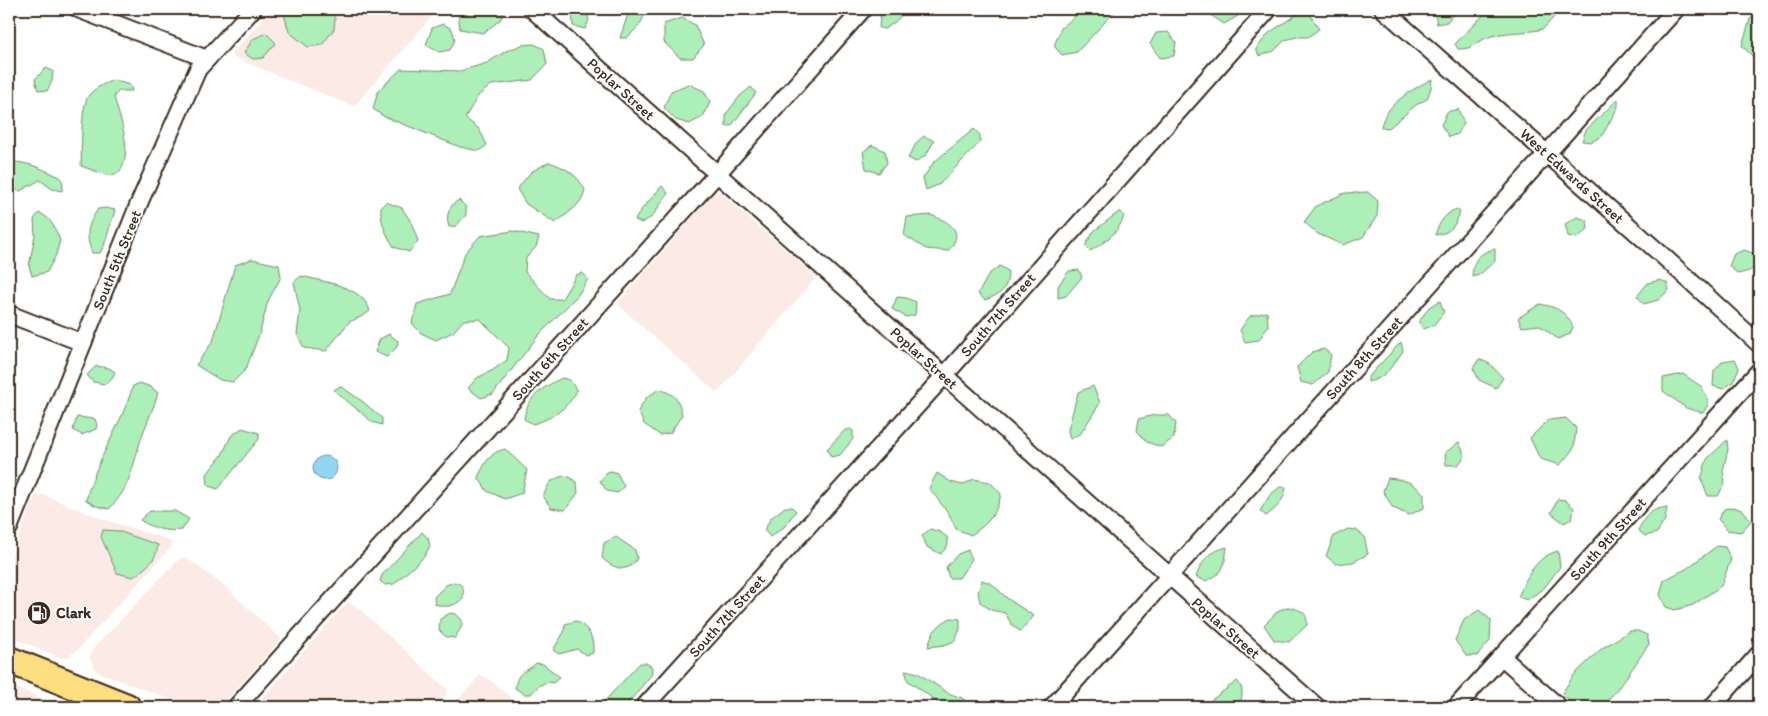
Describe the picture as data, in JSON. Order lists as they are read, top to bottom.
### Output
{
  "streets": {
    "street": [
      "Poplar Street",
      "West Edwards Street",
      "South 5th Street",
      "South 7th Street",
      "South 8th Street",
      "South 6th Street",
      "South 9th Street"
    ]
  },
  "crossings": [
    ["Poplar Street", "South 7th Street"],
    ["Poplar Street", "South 8th Street"],
    ["Poplar Street", "South 6th Street"],
    ["West Edwards Street", "South 8th Street"]
  ],
  "places": {
    "fuel station": ["Clark"]
  }
}
